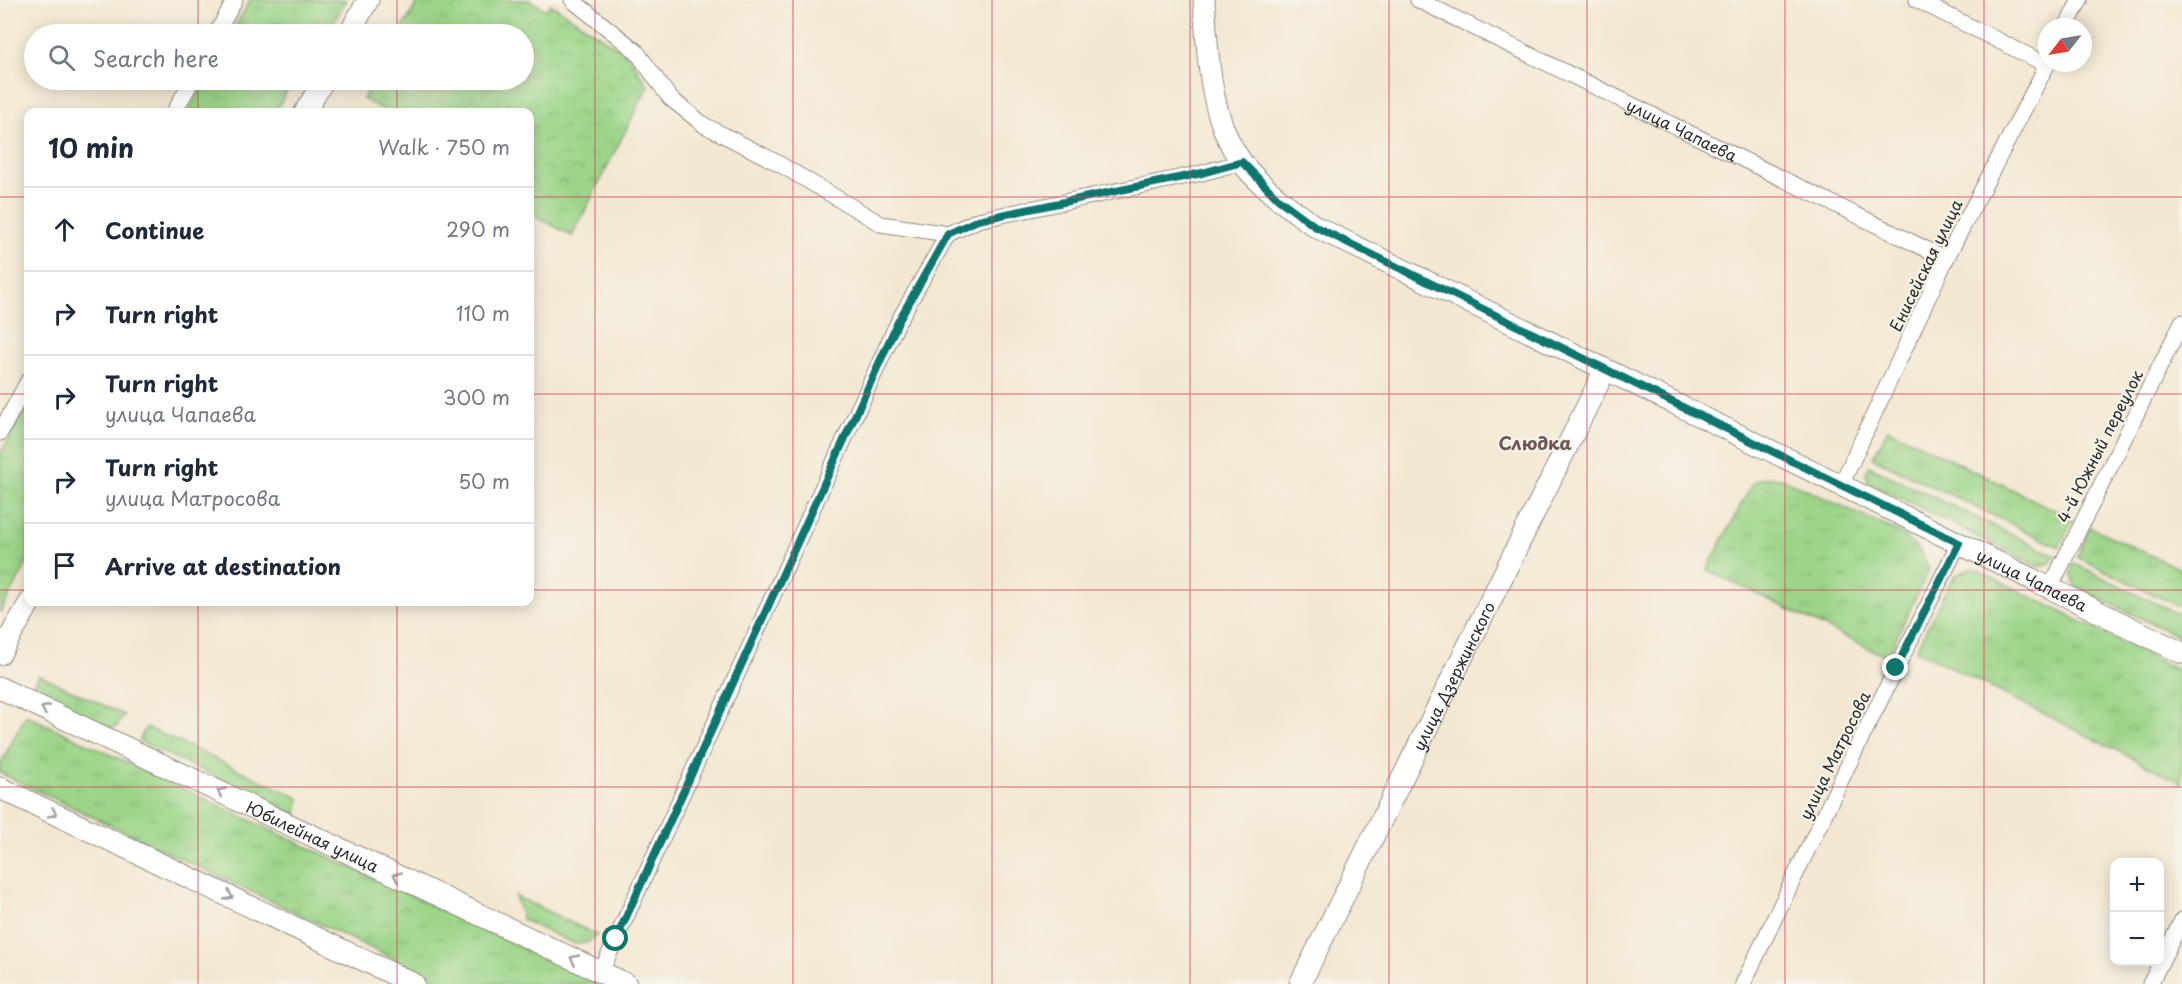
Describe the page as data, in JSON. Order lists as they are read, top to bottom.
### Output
{
  "streets": {
    "main road": ["улица Чапаева", "улица Дзержинского", "Юбилейная улица"],
    "street": ["Енисейская улица", "4-й Южный переулок", "улица Матросова"]
  },
  "crossings": [
    ["улица Чапаева", "Енисейская улица"],
    ["улица Чапаева", "4-й Южный переулок"],
    ["улица Чапаева", "улица Дзержинского"],
    ["улица Чапаева", "улица Матросова"]
  ],
  "districts": ["Слюдка"],
  "north": "bottom left",
  "page": {
    "search": "Search here",
    "heading": ["10 min", "Walk · 750 m"],
    "list": [
      ["Continue", "290 m"],
      ["Turn right", "110 m"],
      ["Turn right", "улица Чапаева", "300 m"],
      ["Turn right", "улица Матросова", "50 m"],
      "Arrive at destination"
    ],
    "map_buttons": ["+", "−"]
  }
}
